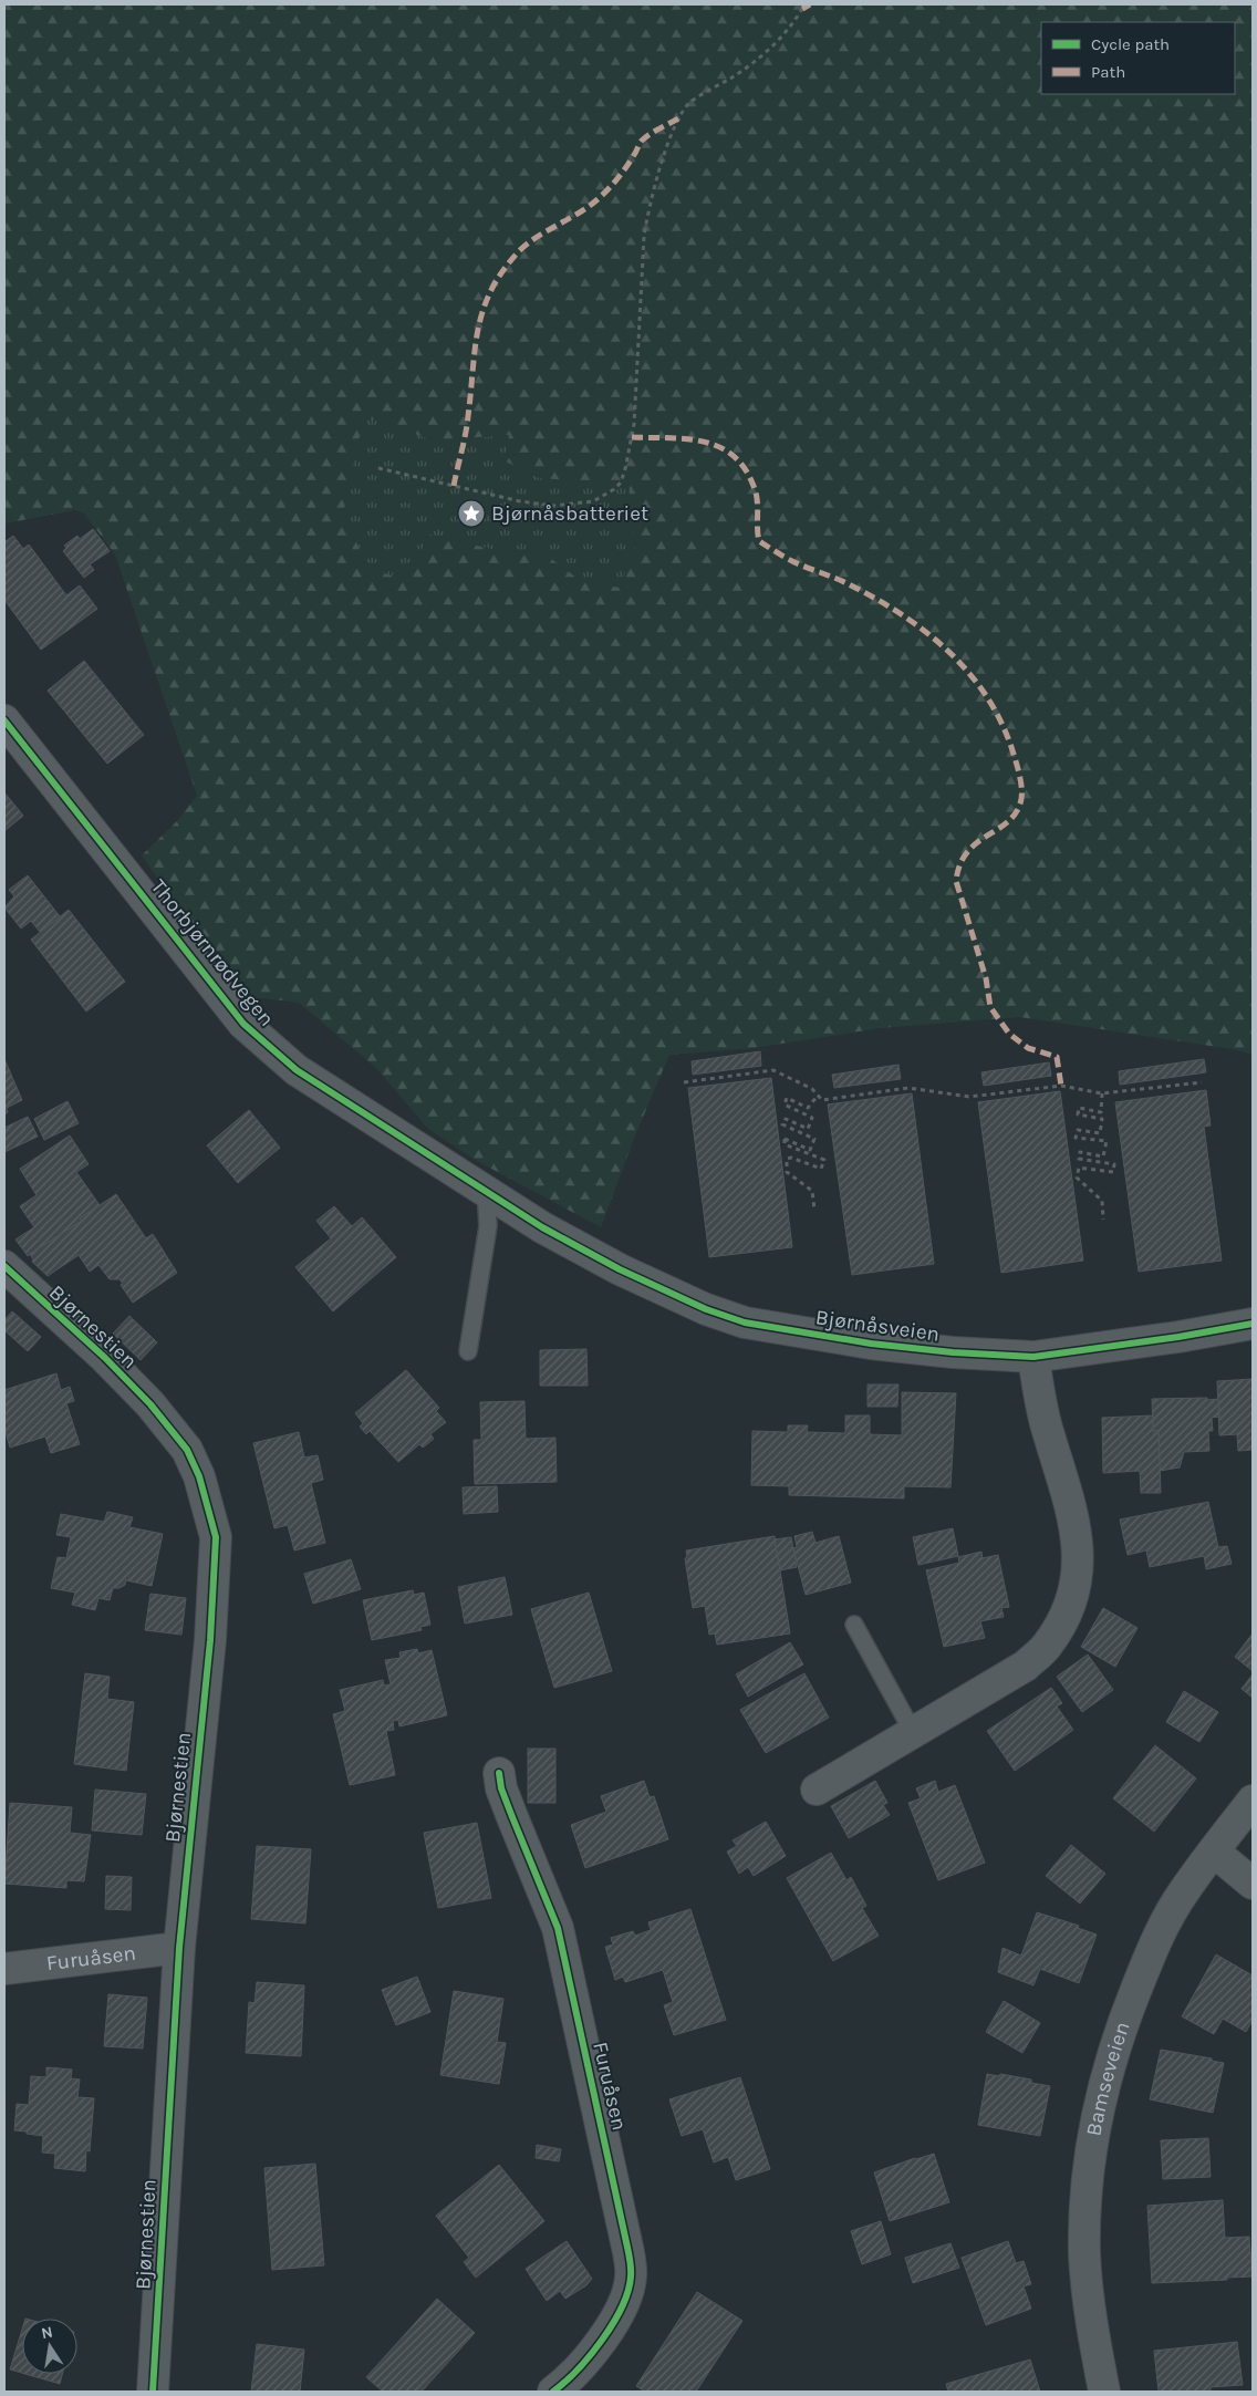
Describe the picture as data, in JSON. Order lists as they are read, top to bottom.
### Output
{
  "streets": {
    "street": [
      "Thorbjørnrødvegen",
      "Bjørnåsveien",
      "Bjørnestien",
      "Furuåsen",
      "Bamseveien"
    ]
  },
  "crossings": [
    ["Thorbjørnrødvegen", "Bjørnåsveien"],
    ["Bjørnestien", "Furuåsen"]
  ],
  "places": {
    "place": ["Bjørnåsbatteriet"]
  },
  "legend": ["Cycle path", "Path"],
  "north": "top"
}
